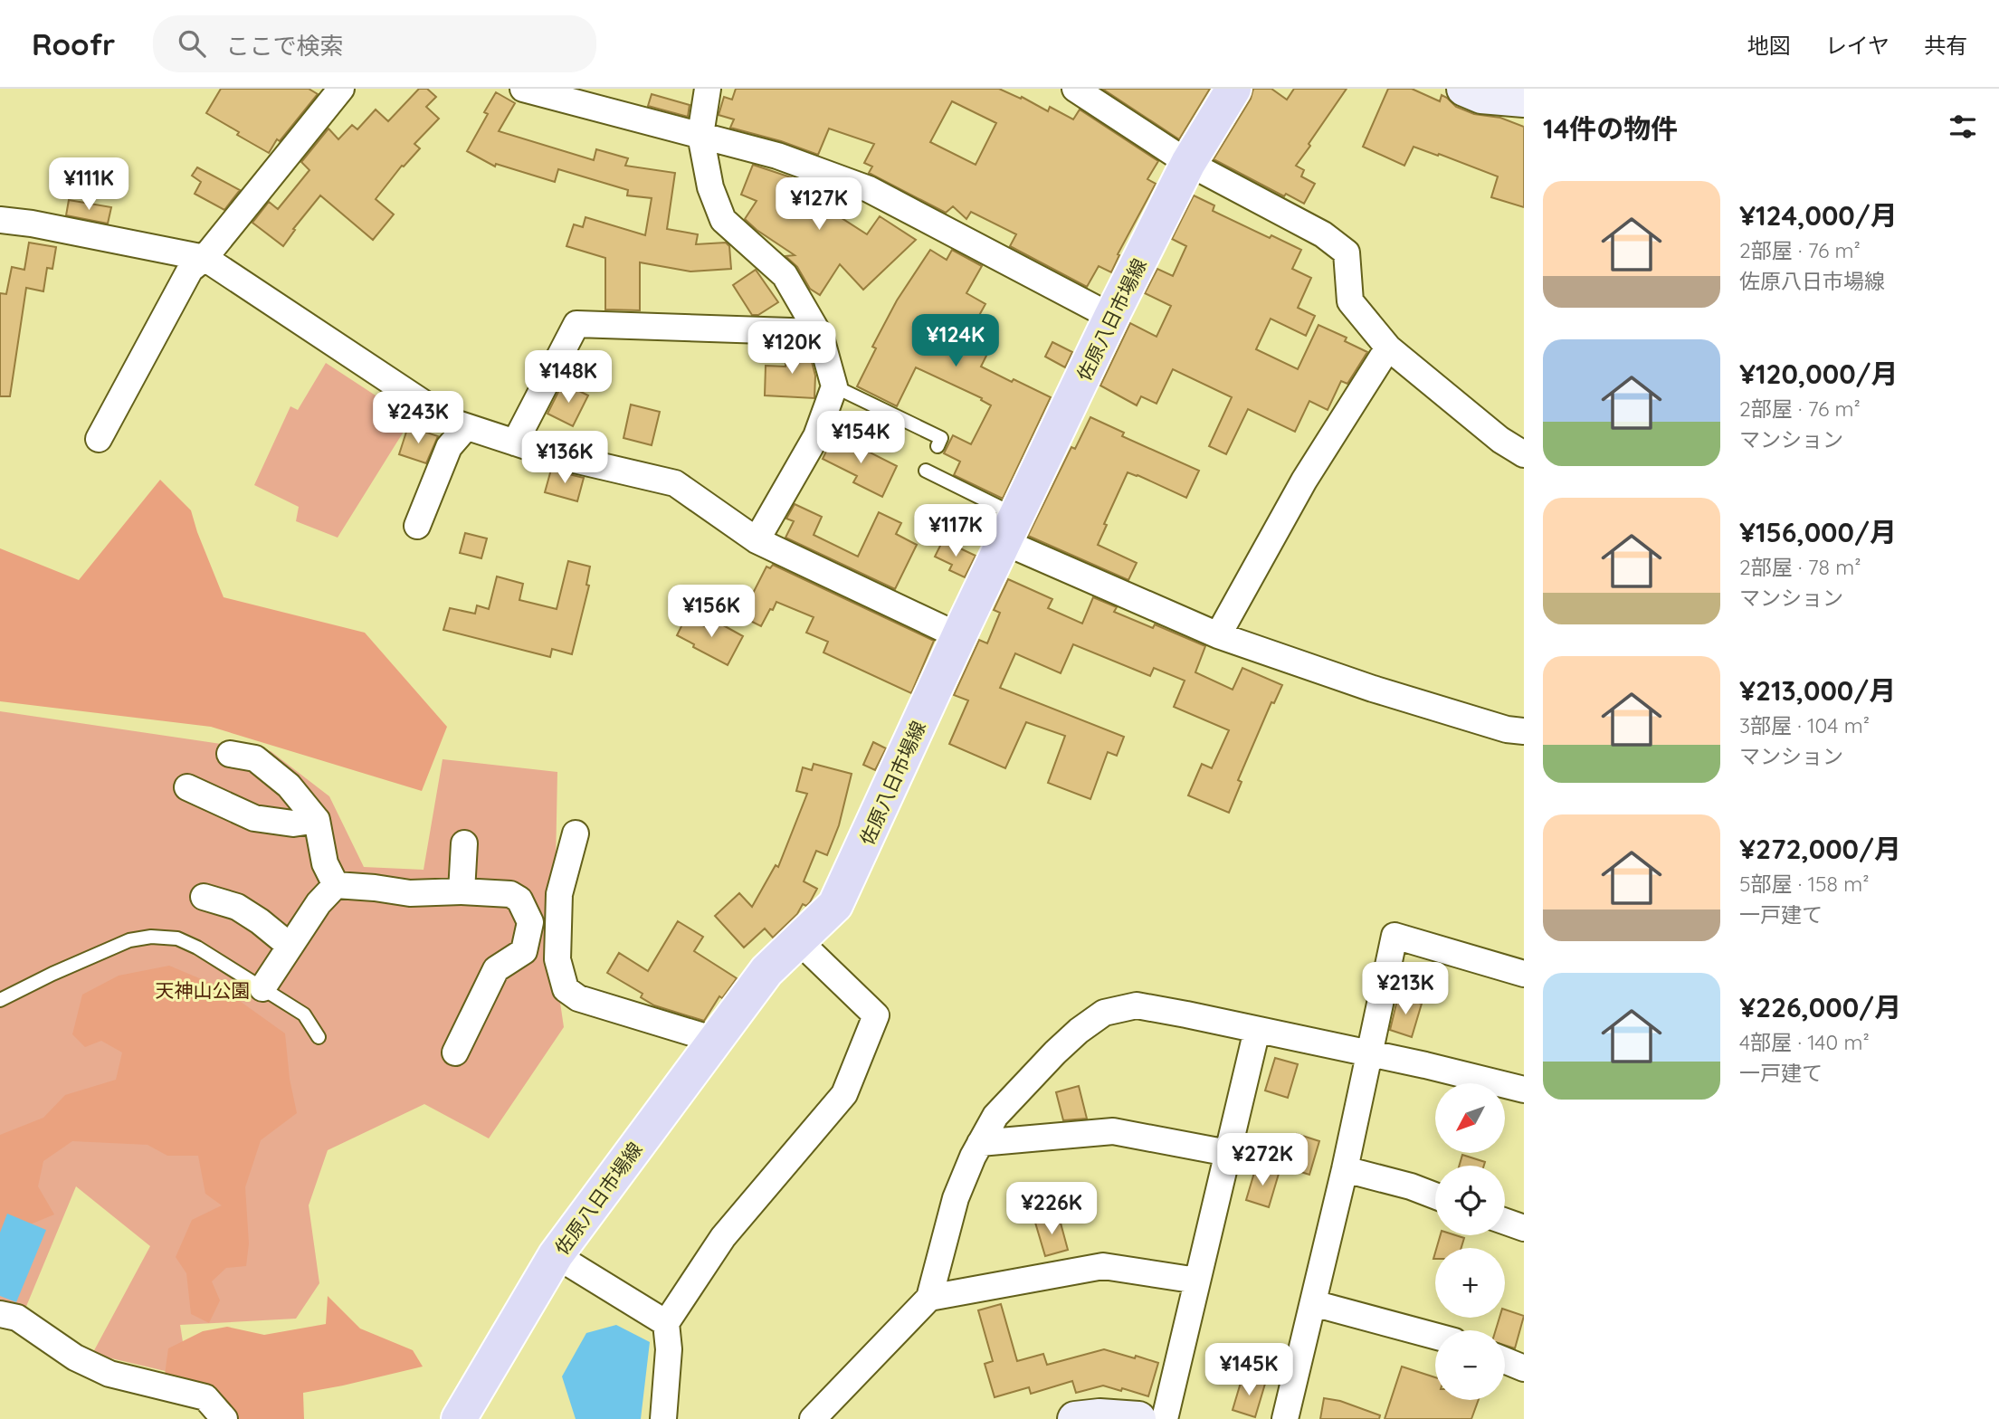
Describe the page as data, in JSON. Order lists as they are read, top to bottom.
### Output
{
  "streets": {
    "main road": ["佐原八日市場線"]
  },
  "parks": ["天神山公園"],
  "north": "bottom left",
  "page": {
    "header": "Roofr",
    "search": "ここで検索",
    "nav": ["地図", "レイヤ", "共有"],
    "heading": "14件の物件",
    "price": [
      "¥111K",
      "¥127K",
      "¥124K",
      "¥120K",
      "¥148K",
      "¥243K",
      "¥154K",
      "¥136K",
      "¥117K",
      "¥156K",
      "¥213K",
      "¥272K",
      "¥226K",
      "¥145K"
    ],
    "list": [
      {
        "name": "¥124,000/月",
        "note": "2部屋 · 76 m² · 佐原八日市場線"
      },
      {
        "name": "¥120,000/月",
        "note": "2部屋 · 76 m² · マンション"
      },
      {
        "name": "¥156,000/月",
        "note": "2部屋 · 78 m² · マンション"
      },
      {
        "name": "¥213,000/月",
        "note": "3部屋 · 104 m² · マンション"
      },
      {
        "name": "¥272,000/月",
        "note": "5部屋 · 158 m² · 一戸建て"
      },
      {
        "name": "¥226,000/月",
        "note": "4部屋 · 140 m² · 一戸建て"
      }
    ],
    "map_buttons": ["+", "−"]
  }
}
